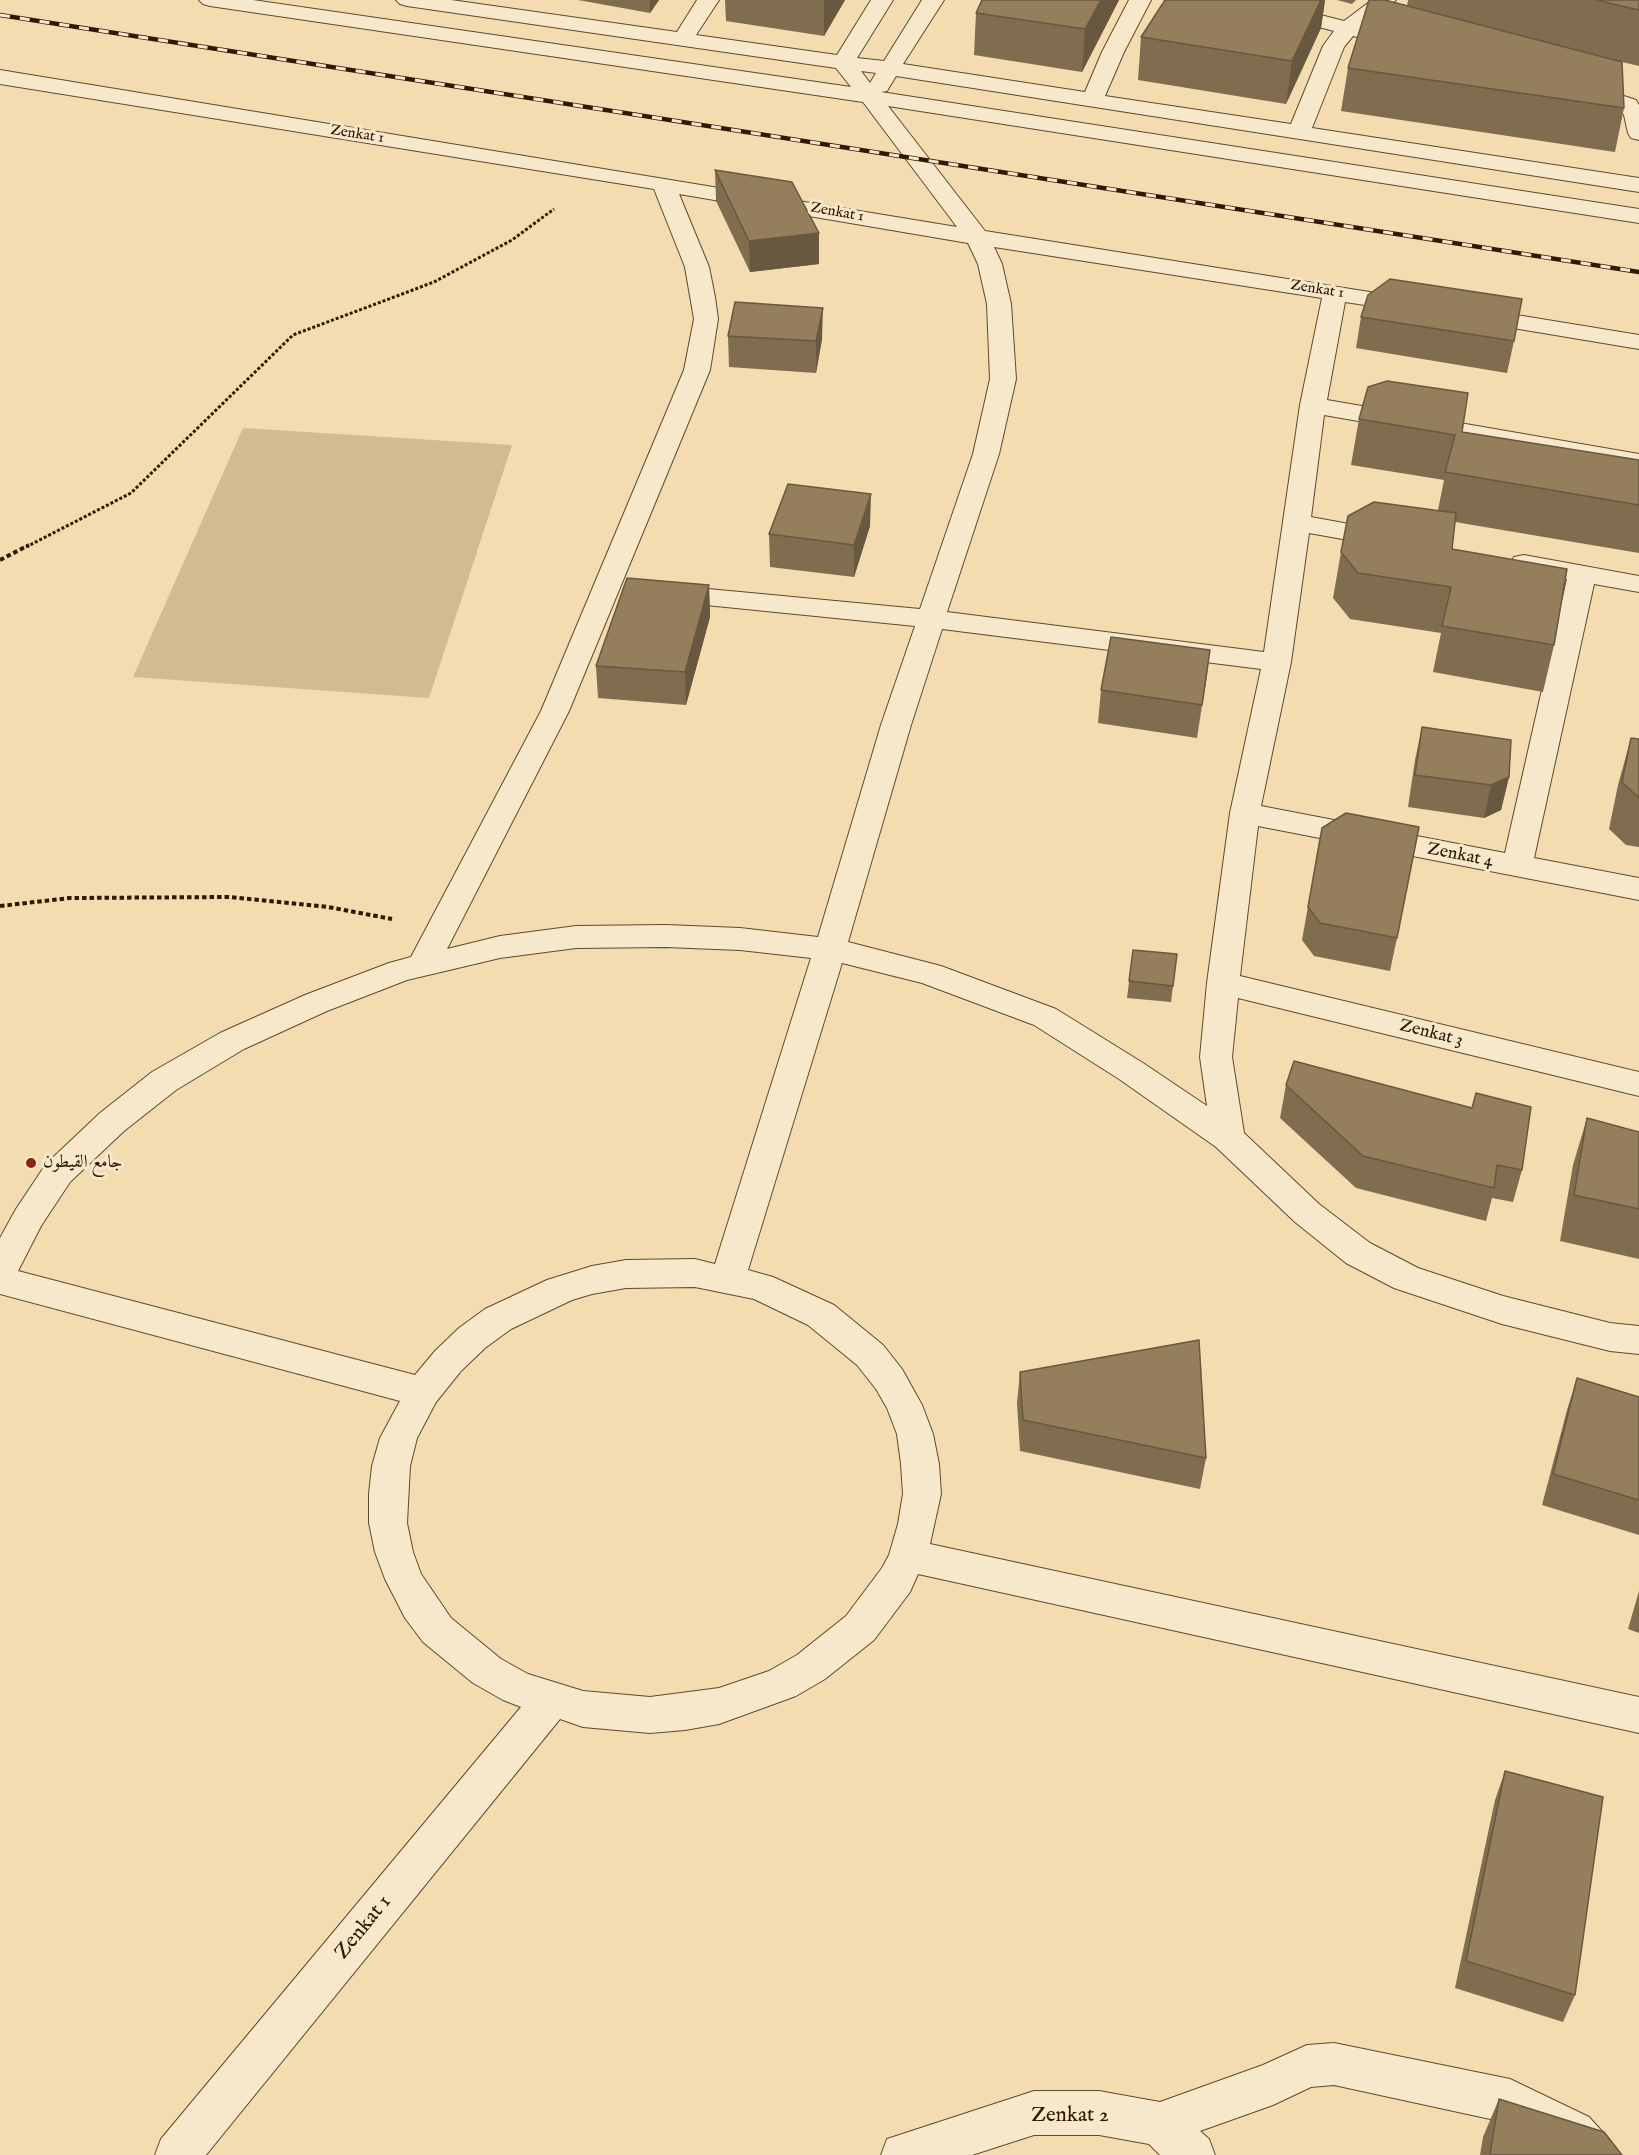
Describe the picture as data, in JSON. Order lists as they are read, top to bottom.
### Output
{
  "streets": {
    "street": [
      "Zenkat 1",
      "Zenkat 4",
      "Zenkat 3",
      "Zenkat 2"
    ]
  },
  "places": ["جامع القيطون"]
}
